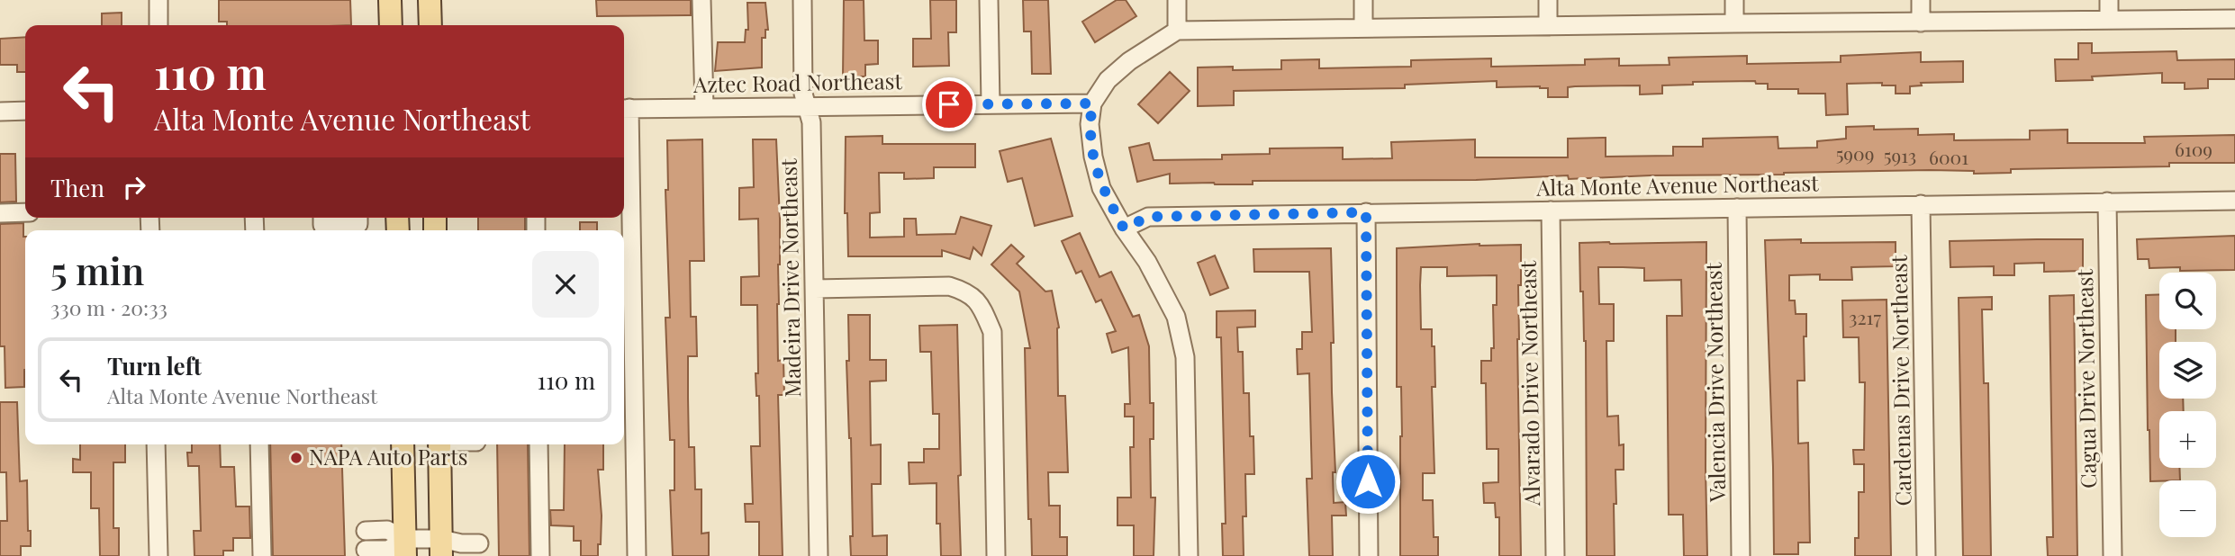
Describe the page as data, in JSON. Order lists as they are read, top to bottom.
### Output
{
  "streets": {
    "street": [
      "Aztec Road Northeast",
      "Alta Monte Avenue Northeast",
      "Madeira Drive Northeast",
      "Cagua Drive Northeast",
      "Cardenas Drive Northeast",
      "Valencia Drive Northeast",
      "Alvarado Drive Northeast"
    ]
  },
  "crossings": [
    ["Aztec Road Northeast", "Madeira Drive Northeast"],
    ["Alta Monte Avenue Northeast", "Cagua Drive Northeast"],
    ["Alta Monte Avenue Northeast", "Cardenas Drive Northeast"],
    ["Alta Monte Avenue Northeast", "Valencia Drive Northeast"],
    ["Alta Monte Avenue Northeast", "Alvarado Drive Northeast"]
  ],
  "places": ["NAPA Auto Parts"],
  "house_numbers": [
    "6109",
    "5909",
    "5913",
    "6001",
    "3217"
  ],
  "page": {
    "turn": ["110 m", "Alta Monte Avenue Northeast"],
    "then": "Then",
    "heading": ["5 min", "330 m · 20:33"],
    "map_buttons": ["+", "−"],
    "list": [
      {
        "name": "Turn left",
        "note": "Alta Monte Avenue Northeast",
        "value": "110 m"
      }
    ]
  }
}
